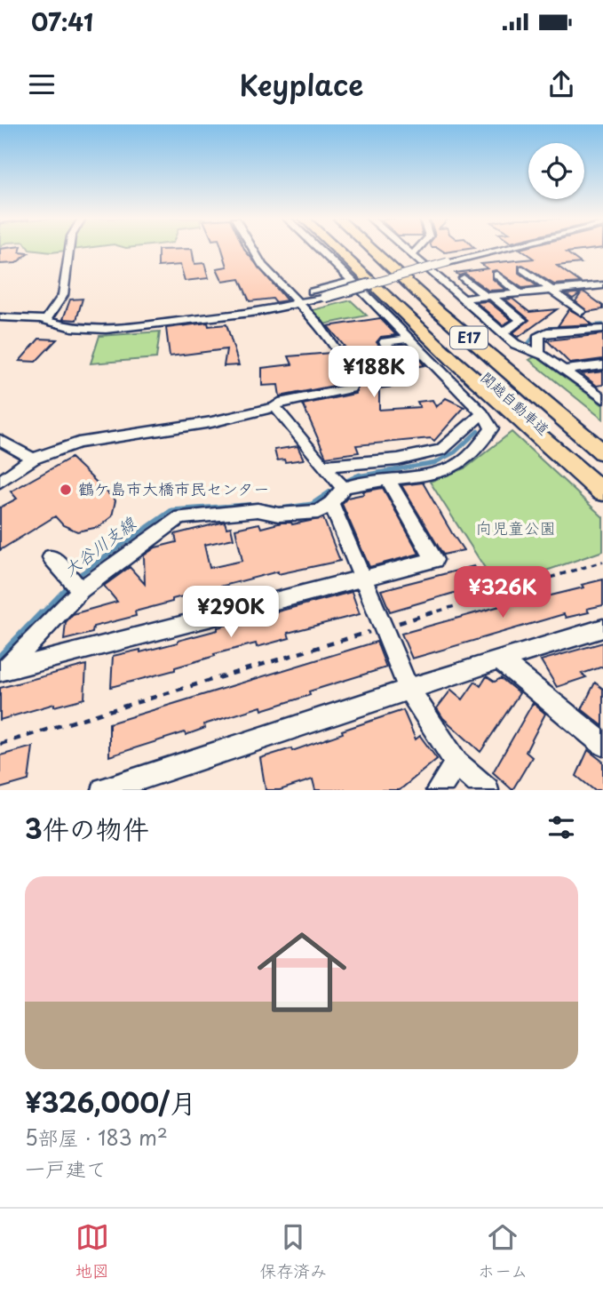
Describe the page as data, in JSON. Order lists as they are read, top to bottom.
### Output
{
  "streets": {
    "highway": ["E17", "関越自動車道"]
  },
  "water": ["大谷川支線"],
  "parks": ["向児童公園"],
  "places": ["鶴ケ島市大橋市民センター"],
  "page": {
    "status": "07:41",
    "header": "Keyplace",
    "price": ["¥188K", "¥326K", "¥290K"],
    "heading": "3件の物件",
    "list": [
      {
        "name": "¥326,000/月",
        "note": "5部屋 · 183 m² · 一戸建て"
      }
    ],
    "tabs": ["地図", "保存済み", "ホーム"]
  }
}
